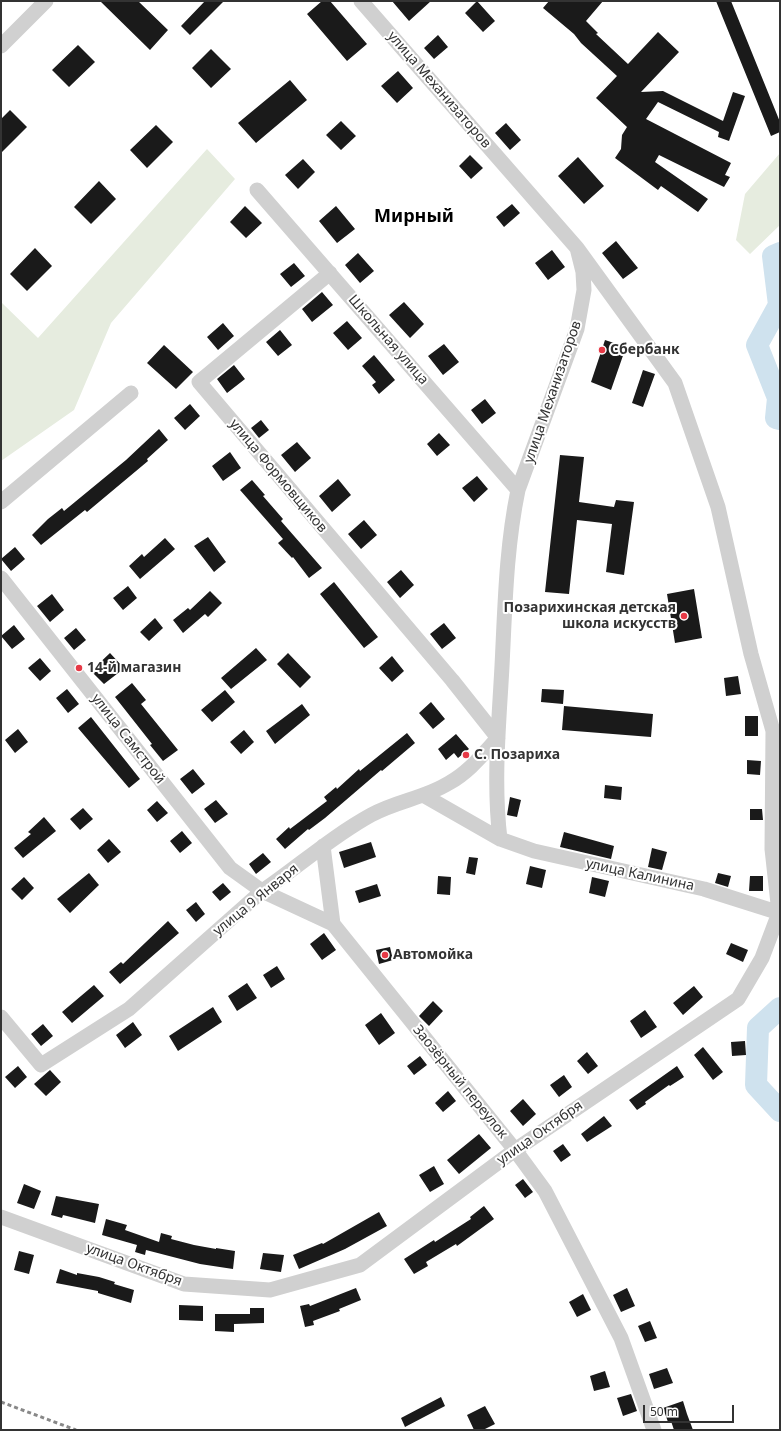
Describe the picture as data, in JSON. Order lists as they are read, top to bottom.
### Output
{
  "streets": {
    "street": [
      "улица Механизаторов",
      "Школьная улица",
      "улица Формовщиков",
      "улица Самстрой",
      "улица Калинина",
      "улица 9 Января",
      "Заозёрный переулок",
      "улица Октября"
    ]
  },
  "crossings": [
    ["улица Механизаторов", "Школьная улица"],
    ["улица Механизаторов", "улица Формовщиков"],
    ["улица Механизаторов", "улица Калинина"],
    ["улица Механизаторов", "улица 9 Января"],
    ["улица Механизаторов", "улица Октября"],
    ["Школьная улица", "улица Формовщиков"],
    ["улица Формовщиков", "улица 9 Января"],
    ["улица Самстрой", "улица 9 Января"],
    ["улица Самстрой", "Заозёрный переулок"],
    ["улица Калинина", "улица 9 Января"],
    ["улица Калинина", "улица Октября"],
    ["улица 9 Января", "Заозёрный переулок"],
    ["Заозёрный переулок", "улица Октября"]
  ],
  "districts": ["Мирный"],
  "places": [
    "Сбербанк",
    "Позарихинская детская школа искусств",
    "14-й магазин",
    "С. Позариха",
    "Автомойка"
  ],
  "scale_bar": "50 m"
}
